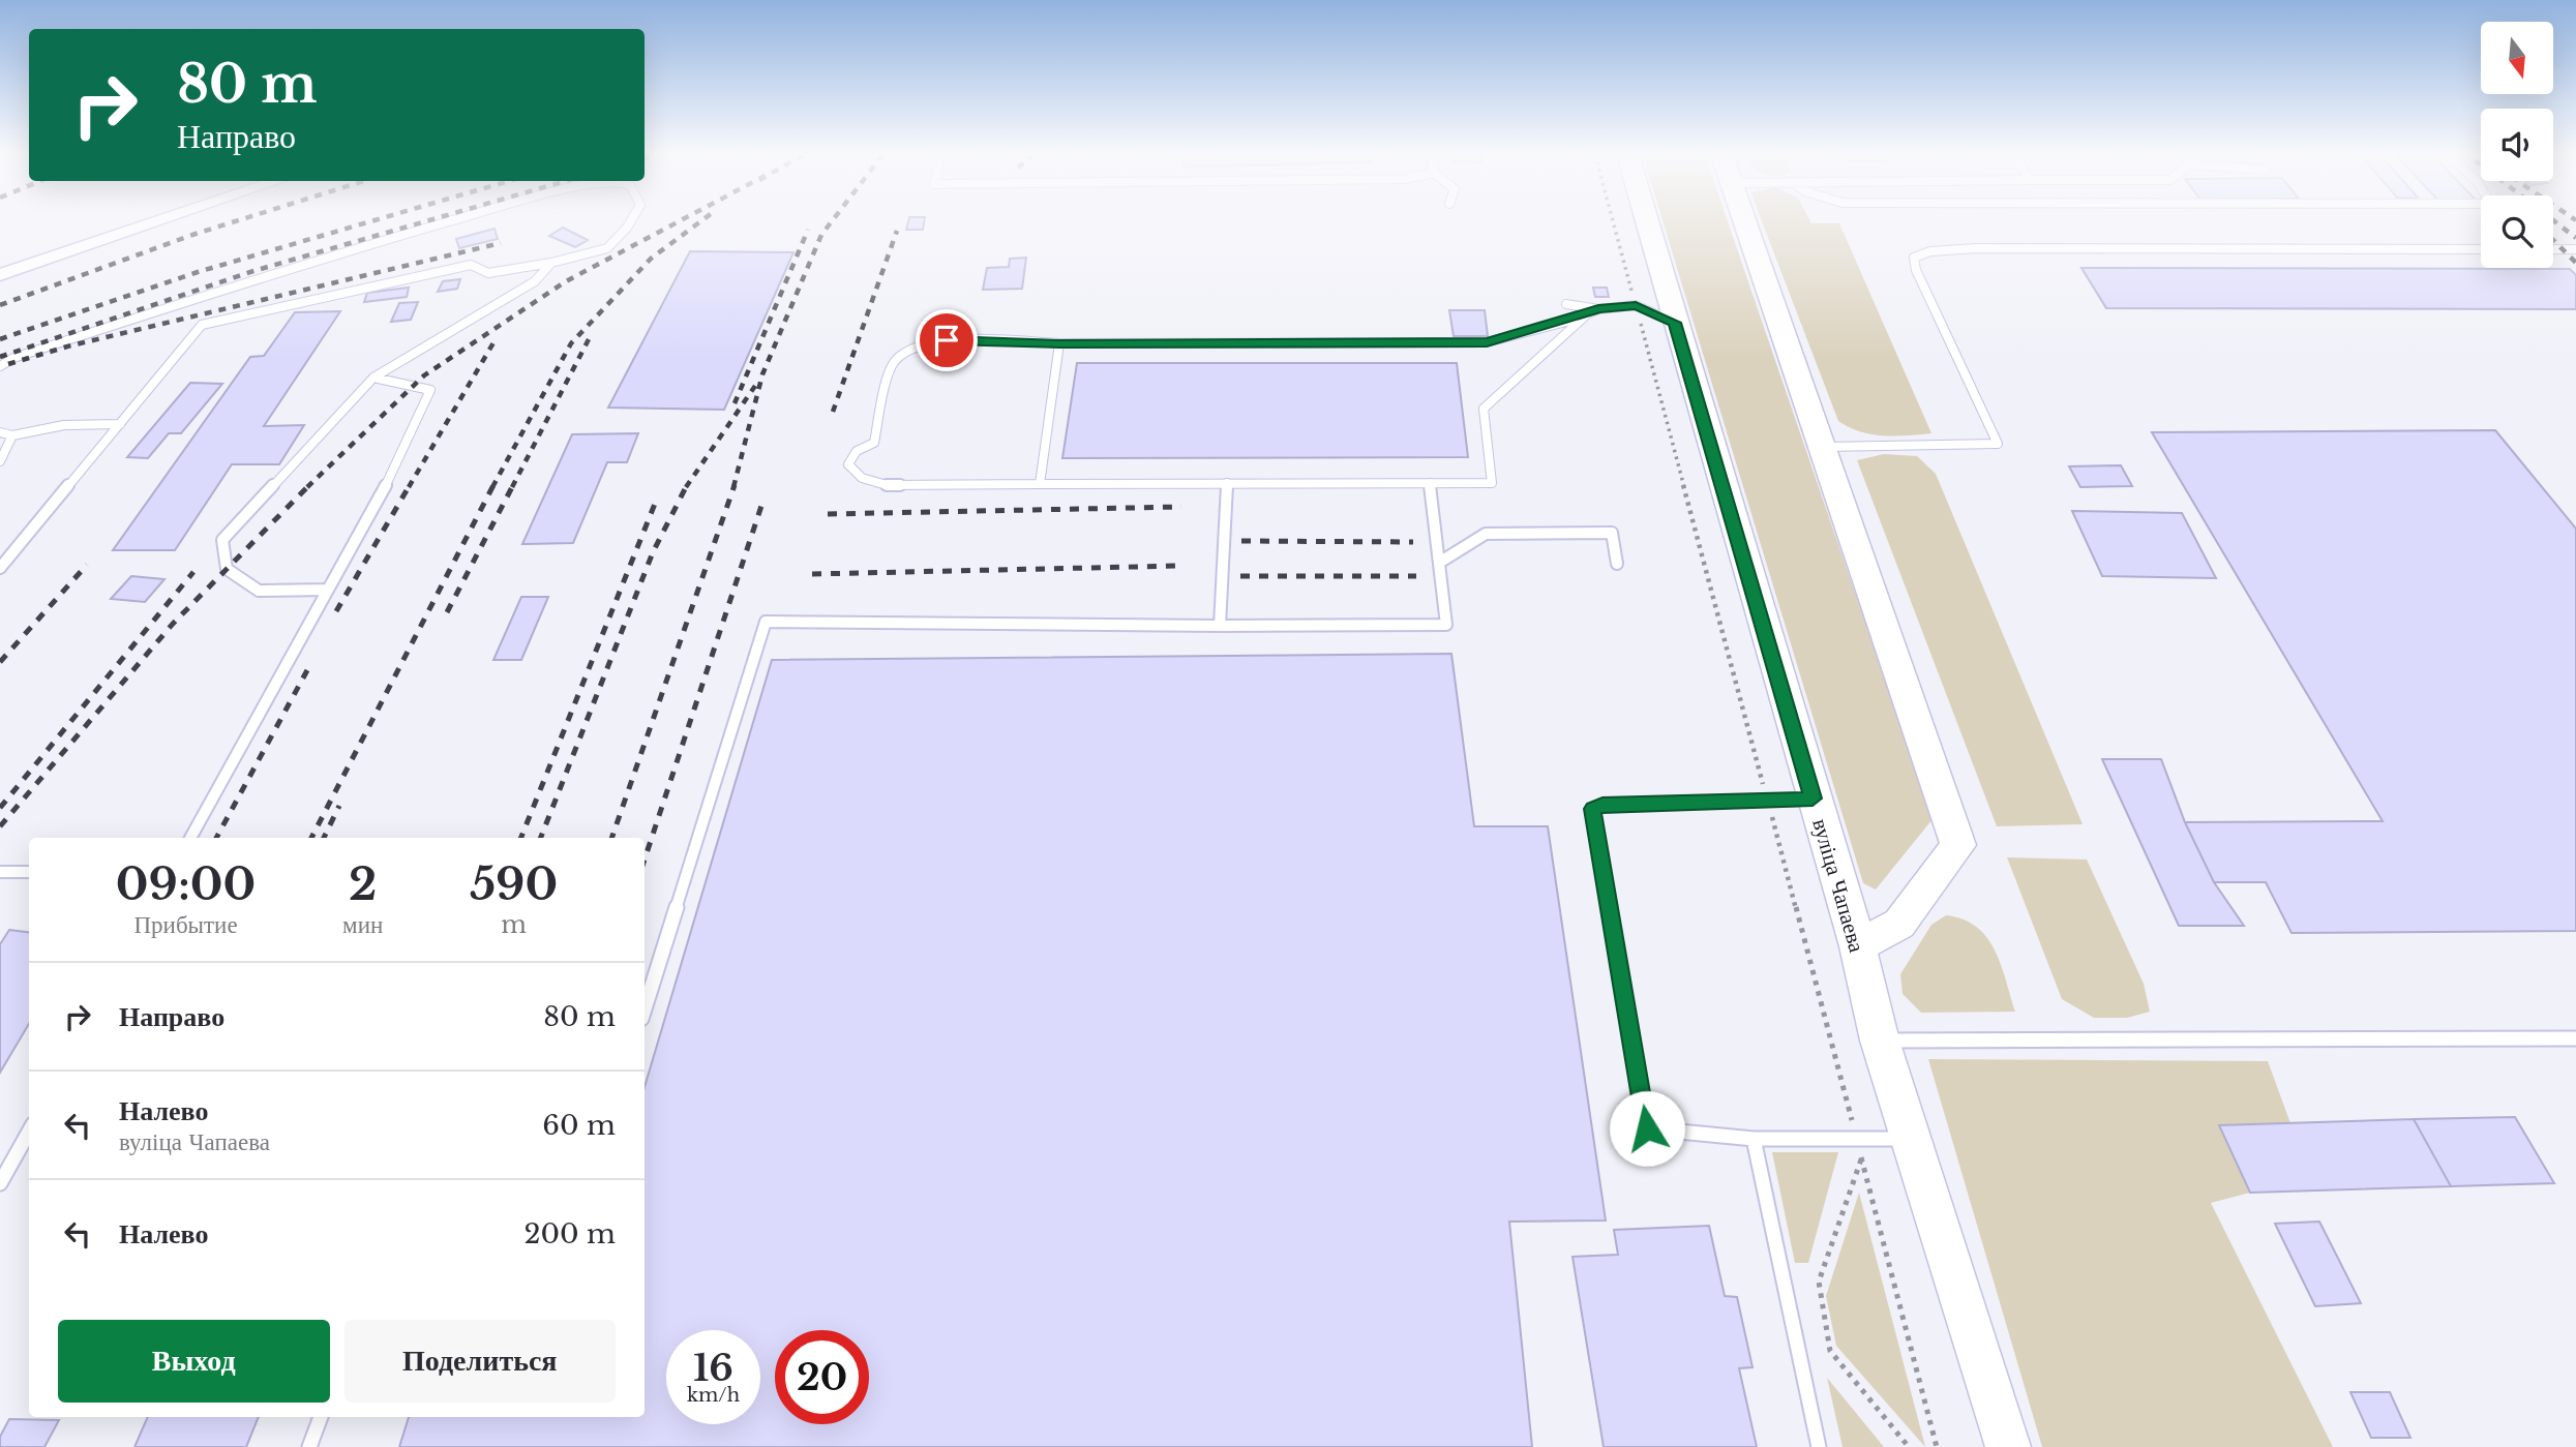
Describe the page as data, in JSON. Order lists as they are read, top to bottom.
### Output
{
  "streets": {
    "street": ["вуліца Чапаева"]
  },
  "north": "bottom",
  "page": {
    "turn": ["80 m", "Направо"],
    "eta": [
      "09:00",
      "Прибытие",
      "2",
      "мин",
      "590",
      "m"
    ],
    "list": [
      {
        "name": "Направо",
        "value": "80 m"
      },
      {
        "name": "Налево",
        "note": "вуліца Чапаева",
        "value": "60 m"
      },
      {
        "name": "Налево",
        "value": "200 m"
      }
    ],
    "buttons": ["Выход", "Поделиться"],
    "speed": "16 km/h",
    "limit": "20"
  }
}
